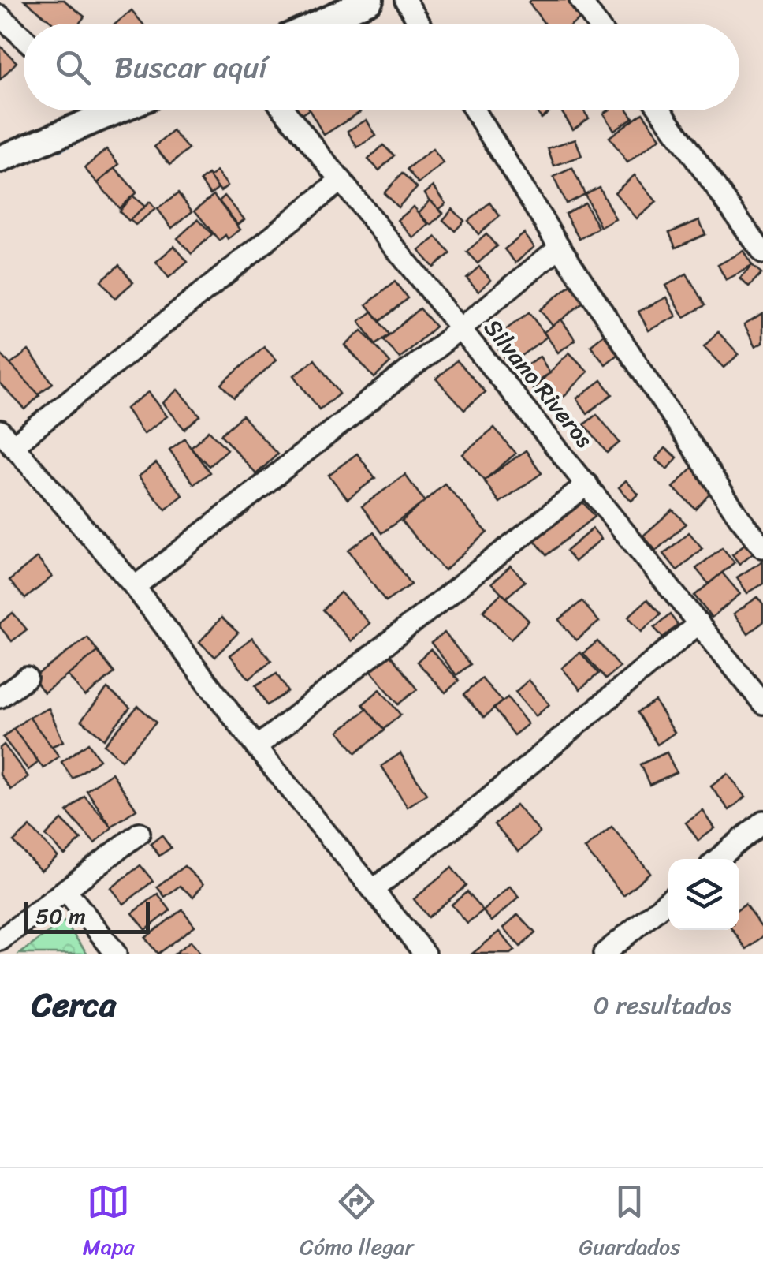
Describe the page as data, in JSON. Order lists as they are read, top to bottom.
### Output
{
  "streets": {
    "street": ["Silvano Riveros"]
  },
  "scale_bar": "50 m",
  "page": {
    "search": "Buscar aquí",
    "scale": "50 m",
    "heading": ["Cerca", "0 resultados"],
    "nav": ["Mapa", "Cómo llegar", "Guardados"]
  }
}
